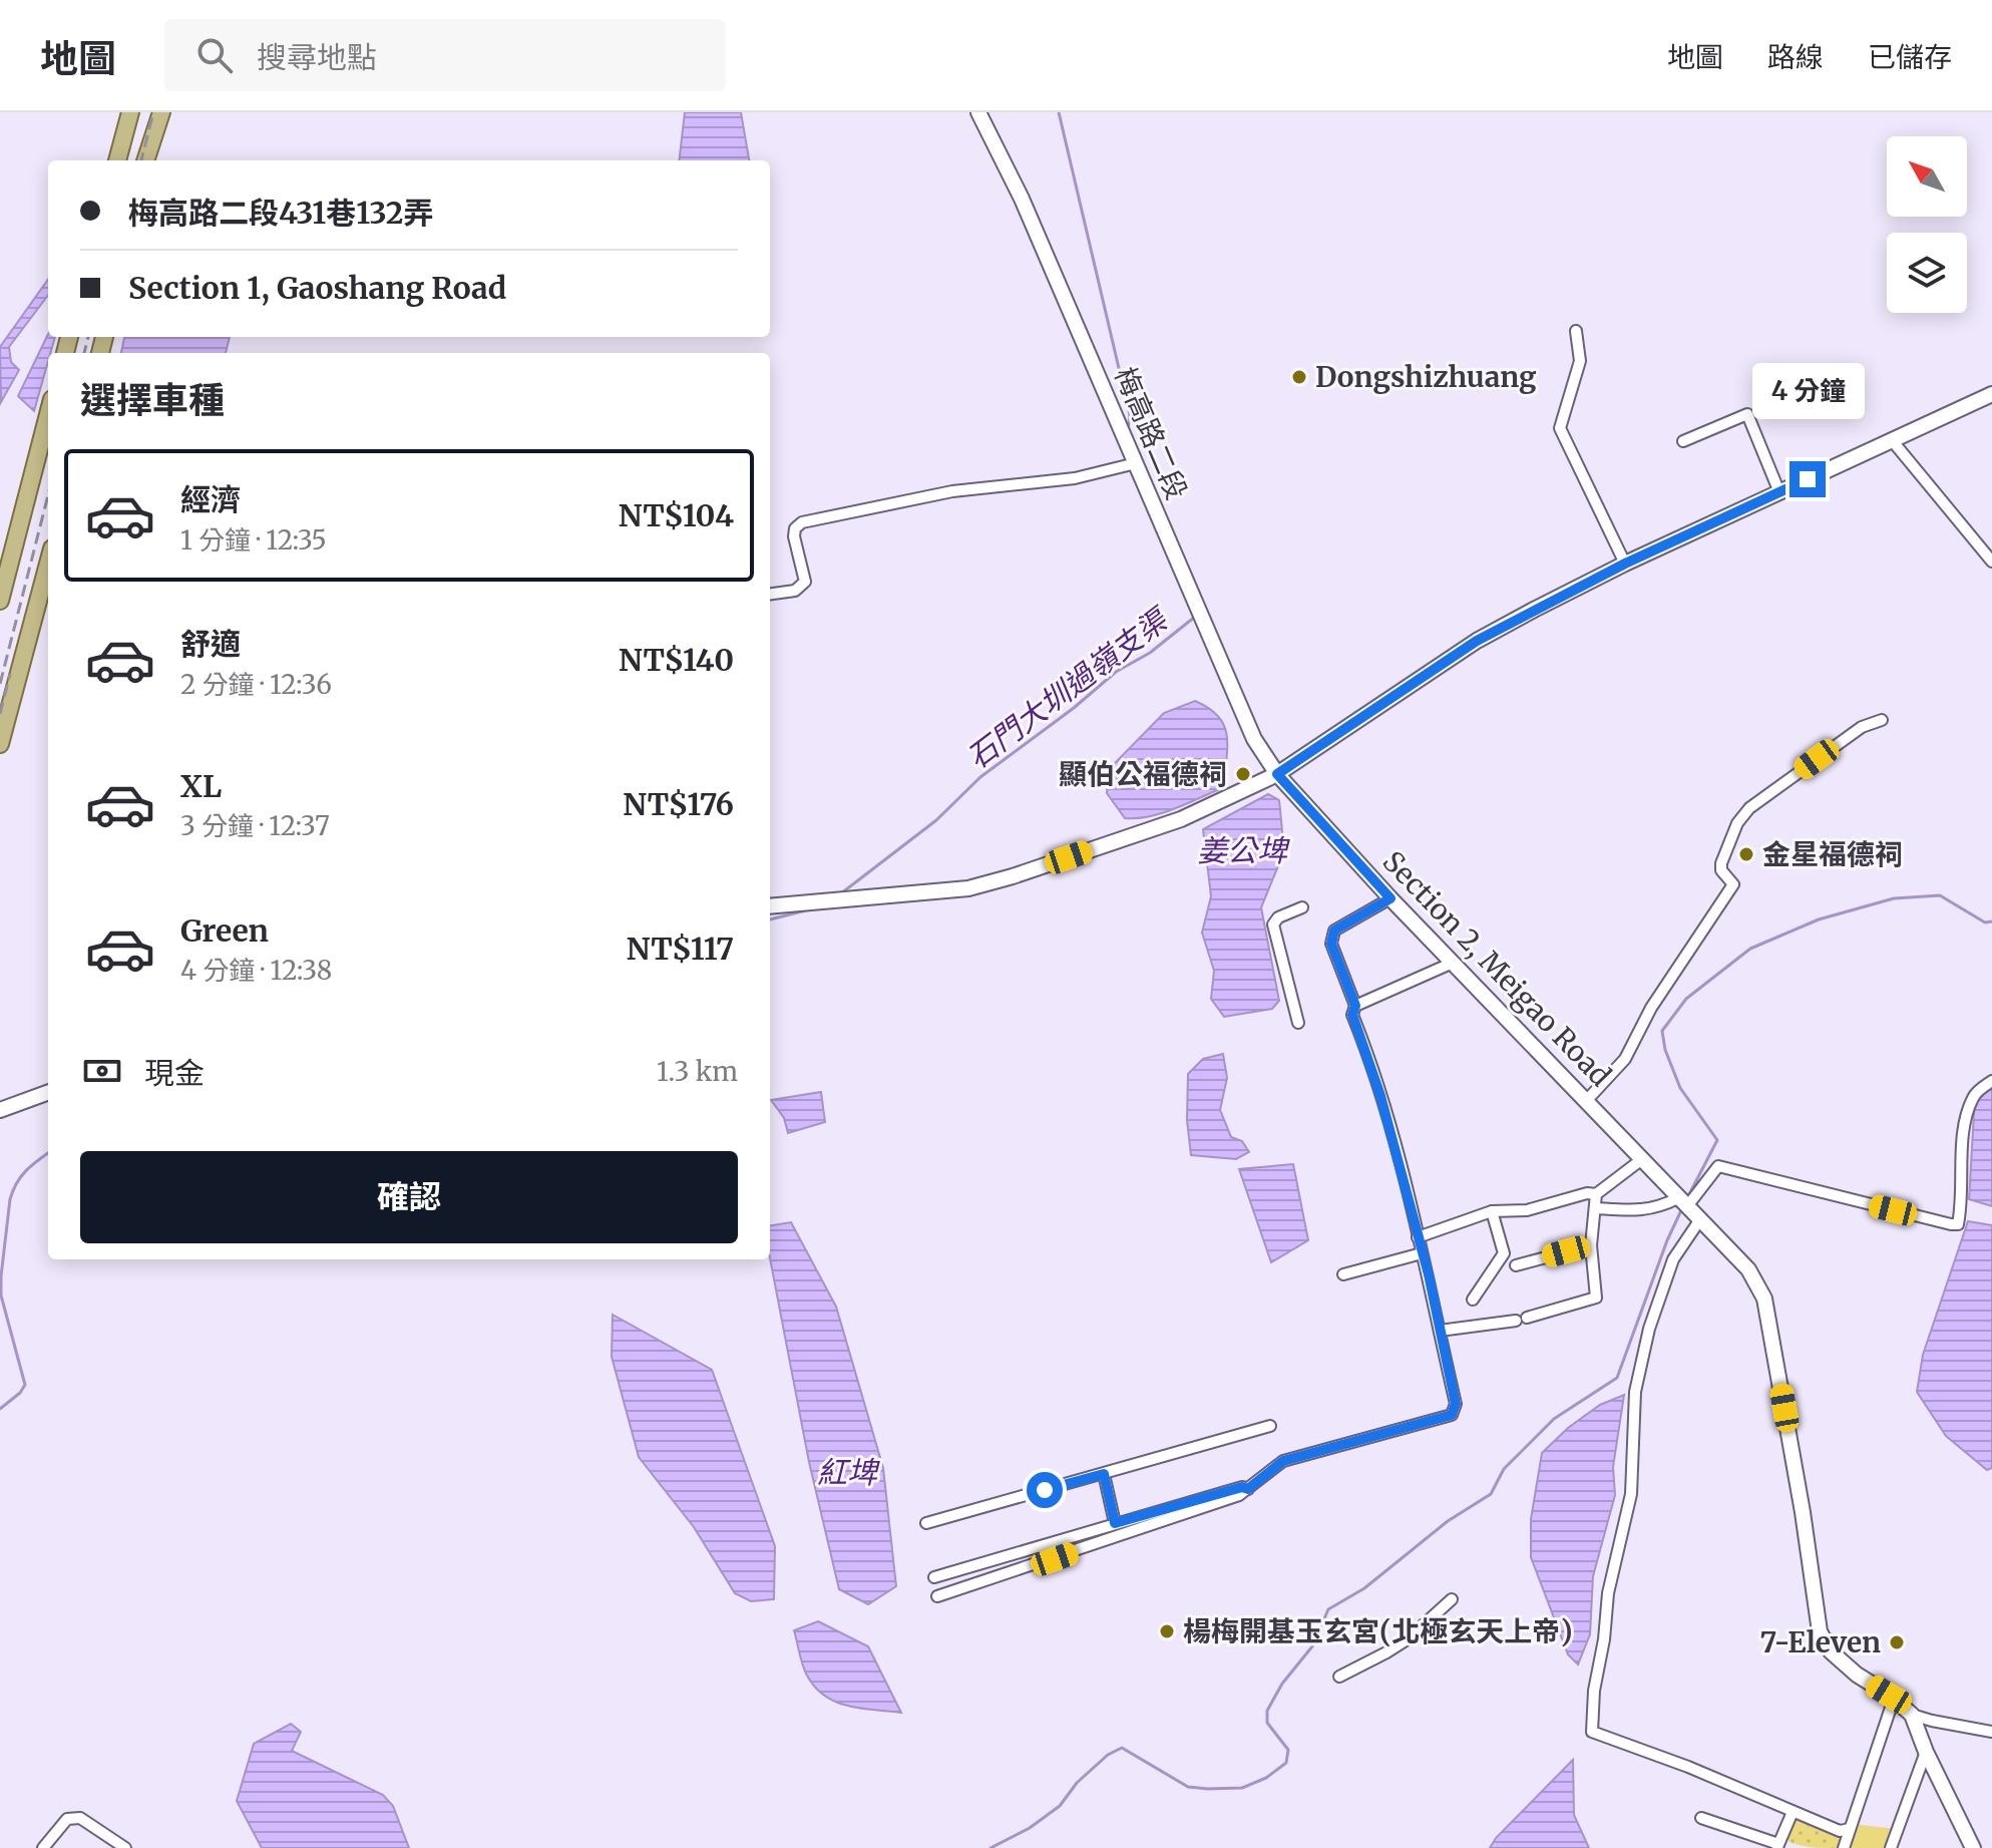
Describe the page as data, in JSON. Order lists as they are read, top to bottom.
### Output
{
  "streets": {
    "street": ["梅高路二段", "Section 2, Meigao Road"]
  },
  "crossings": [
    ["梅高路二段", "Section 2, Meigao Road"]
  ],
  "water": ["石門大圳過嶺支渠", "姜公埤", "紅埤"],
  "places": [
    "Dongshizhuang",
    "顯伯公福德祠",
    "金星福德祠",
    "楊梅開基玉玄宮(北極玄天上帝)",
    "7-Eleven"
  ],
  "north": "top left",
  "page": {
    "header": "地圖",
    "search": "搜尋地點",
    "nav": ["地圖", "路線", "已儲存"],
    "banner": ["梅高路二段431巷132弄", "Section 1, Gaoshang Road"],
    "heading": "選擇車種",
    "bubble": "4 分鐘",
    "list": [
      {
        "name": "經濟",
        "note": "1 分鐘 · 12:35",
        "value": "NT$104"
      },
      {
        "name": "舒適",
        "note": "2 分鐘 · 12:36",
        "value": "NT$140"
      },
      {
        "name": "XL",
        "note": "3 分鐘 · 12:37",
        "value": "NT$176"
      },
      {
        "name": "Green",
        "note": "4 分鐘 · 12:38",
        "value": "NT$117"
      }
    ],
    "pay": ["現金", "1.3 km"],
    "buttons": "確認"
  }
}
